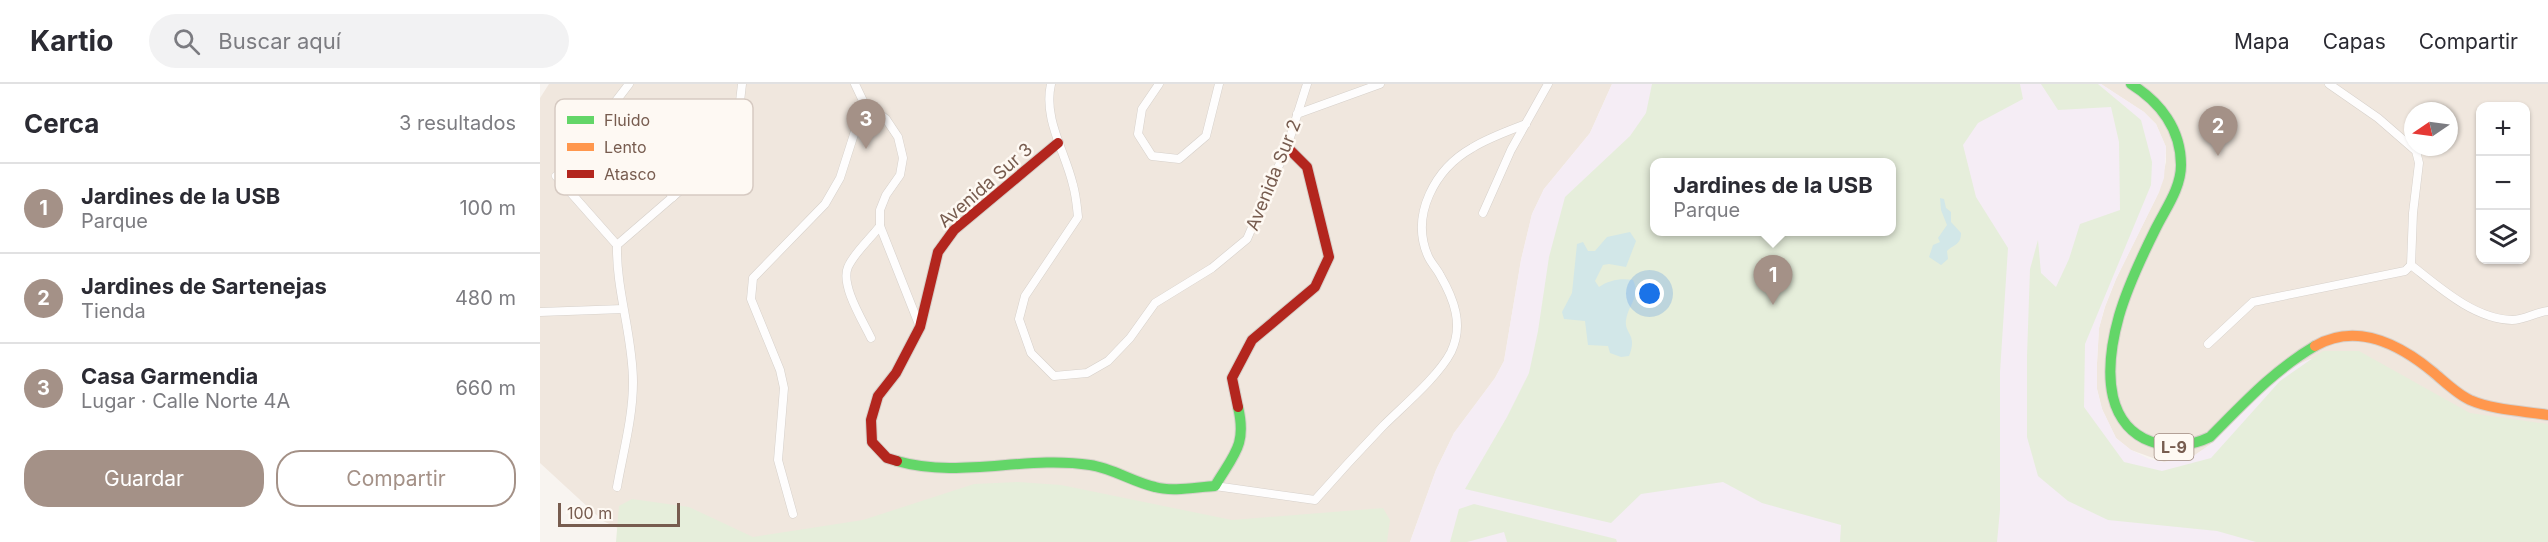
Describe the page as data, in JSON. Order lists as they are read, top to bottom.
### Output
{
  "streets": {
    "street": ["Avenida Sur 2", "Avenida Sur 3", "L-9"]
  },
  "crossings": [
    ["Avenida Sur 2", "Avenida Sur 3"]
  ],
  "legend": ["Fluido", "Lento", "Atasco"],
  "scale_bar": "100 m",
  "north": "left",
  "page": {
    "header": "Kartio",
    "search": "Buscar aquí",
    "nav": ["Mapa", "Capas", "Compartir"],
    "heading": ["Cerca", "3 resultados"],
    "pins": ["3", "2", "1"],
    "map_buttons": ["+", "−"],
    "popup": ["Jardines de la USB", "Parque"],
    "list": [
      {
        "mark": "1",
        "name": "Jardines de la USB",
        "note": "Parque",
        "value": "100 m"
      },
      {
        "mark": "2",
        "name": "Jardines de Sartenejas",
        "note": "Tienda",
        "value": "480 m"
      },
      {
        "mark": "3",
        "name": "Casa Garmendia",
        "note": "Lugar · Calle Norte 4A",
        "value": "660 m"
      }
    ],
    "buttons": ["Guardar", "Compartir"],
    "scale": "100 m"
  }
}
